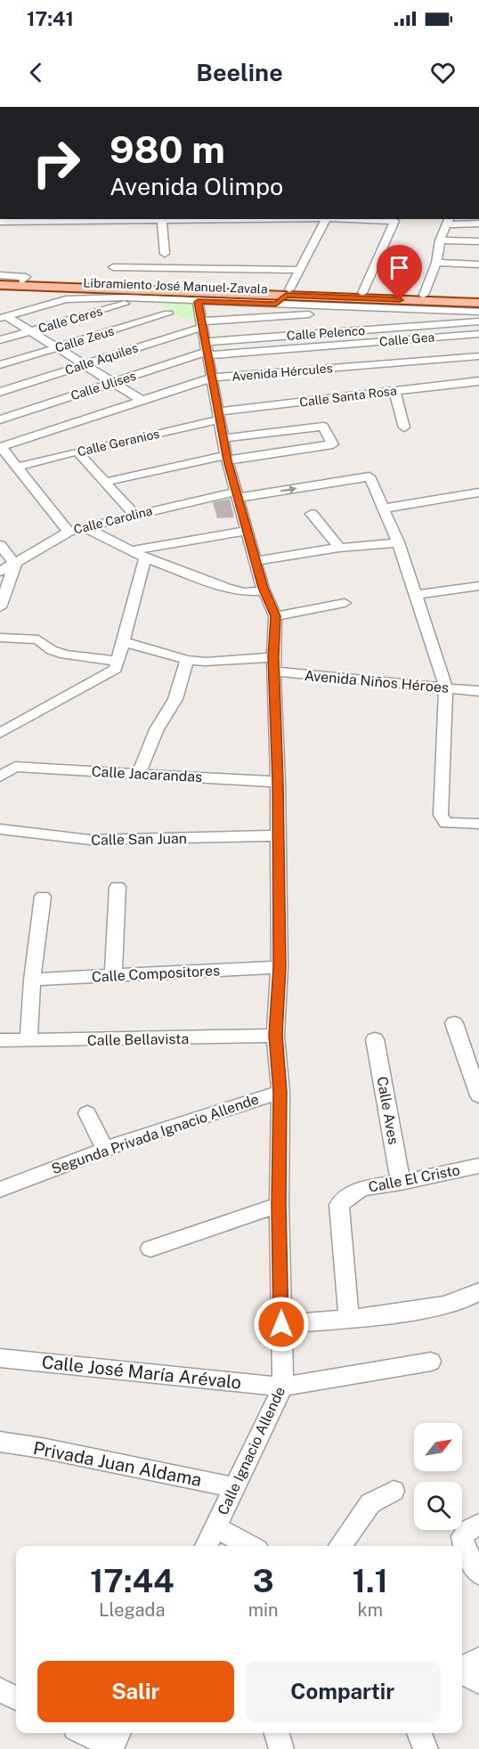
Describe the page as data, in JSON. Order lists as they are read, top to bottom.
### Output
{
  "streets": {
    "main road": ["Libramiento José Manuel Zavala"],
    "street": [
      "Calle Ceres",
      "Calle Pelenco",
      "Calle Zeus",
      "Calle Gea",
      "Calle Aquiles",
      "Avenida Hércules",
      "Calle Ulises",
      "Calle Santa Rosa",
      "Calle Geranios",
      "Calle Carolina",
      "Avenida Niños Héroes",
      "Calle Jacarandas",
      "Calle San Juan",
      "Calle Compositores",
      "Calle Bellavista",
      "Calle Aves",
      "Segunda Privada Ignacio Allende",
      "Calle El Cristo",
      "Calle José María Arévalo",
      "Calle Ignacio Allende",
      "Privada Juan Aldama"
    ]
  },
  "crossings": [
    ["Libramiento José Manuel Zavala", "Calle Pelenco"],
    ["Calle Pelenco", "Calle Gea"],
    ["Calle Pelenco", "Calle Aquiles"],
    ["Calle Pelenco", "Calle Ulises"],
    ["Calle Pelenco", "Calle Ignacio Allende"],
    ["Calle Gea", "Calle Aquiles"],
    ["Calle Gea", "Avenida Hércules"],
    ["Calle Gea", "Calle Ulises"],
    ["Calle Gea", "Calle Ignacio Allende"],
    ["Calle Aquiles", "Calle Ulises"],
    ["Calle Aquiles", "Calle Ignacio Allende"],
    ["Avenida Hércules", "Calle Santa Rosa"],
    ["Avenida Hércules", "Calle Ignacio Allende"],
    ["Calle Ulises", "Calle Ignacio Allende"],
    ["Calle Santa Rosa", "Calle Geranios"],
    ["Calle Santa Rosa", "Calle Ignacio Allende"],
    ["Calle Geranios", "Calle Ignacio Allende"],
    ["Calle Carolina", "Calle Ignacio Allende"],
    ["Avenida Niños Héroes", "Calle Ignacio Allende"],
    ["Calle Jacarandas", "Calle Ignacio Allende"],
    ["Calle San Juan", "Calle Ignacio Allende"],
    ["Calle Compositores", "Calle Ignacio Allende"],
    ["Calle Bellavista", "Calle Ignacio Allende"],
    ["Calle Aves", "Calle El Cristo"],
    ["Segunda Privada Ignacio Allende", "Calle Ignacio Allende"],
    ["Calle José María Arévalo", "Calle Ignacio Allende"],
    ["Calle Ignacio Allende", "Privada Juan Aldama"]
  ],
  "north": "top right",
  "page": {
    "status": "17:41",
    "header": "Beeline",
    "turn": ["980 m", "Avenida Olimpo"],
    "eta": [
      "17:44",
      "Llegada",
      "3",
      "min",
      "1.1",
      "km"
    ],
    "buttons": ["Salir", "Compartir"]
  }
}
